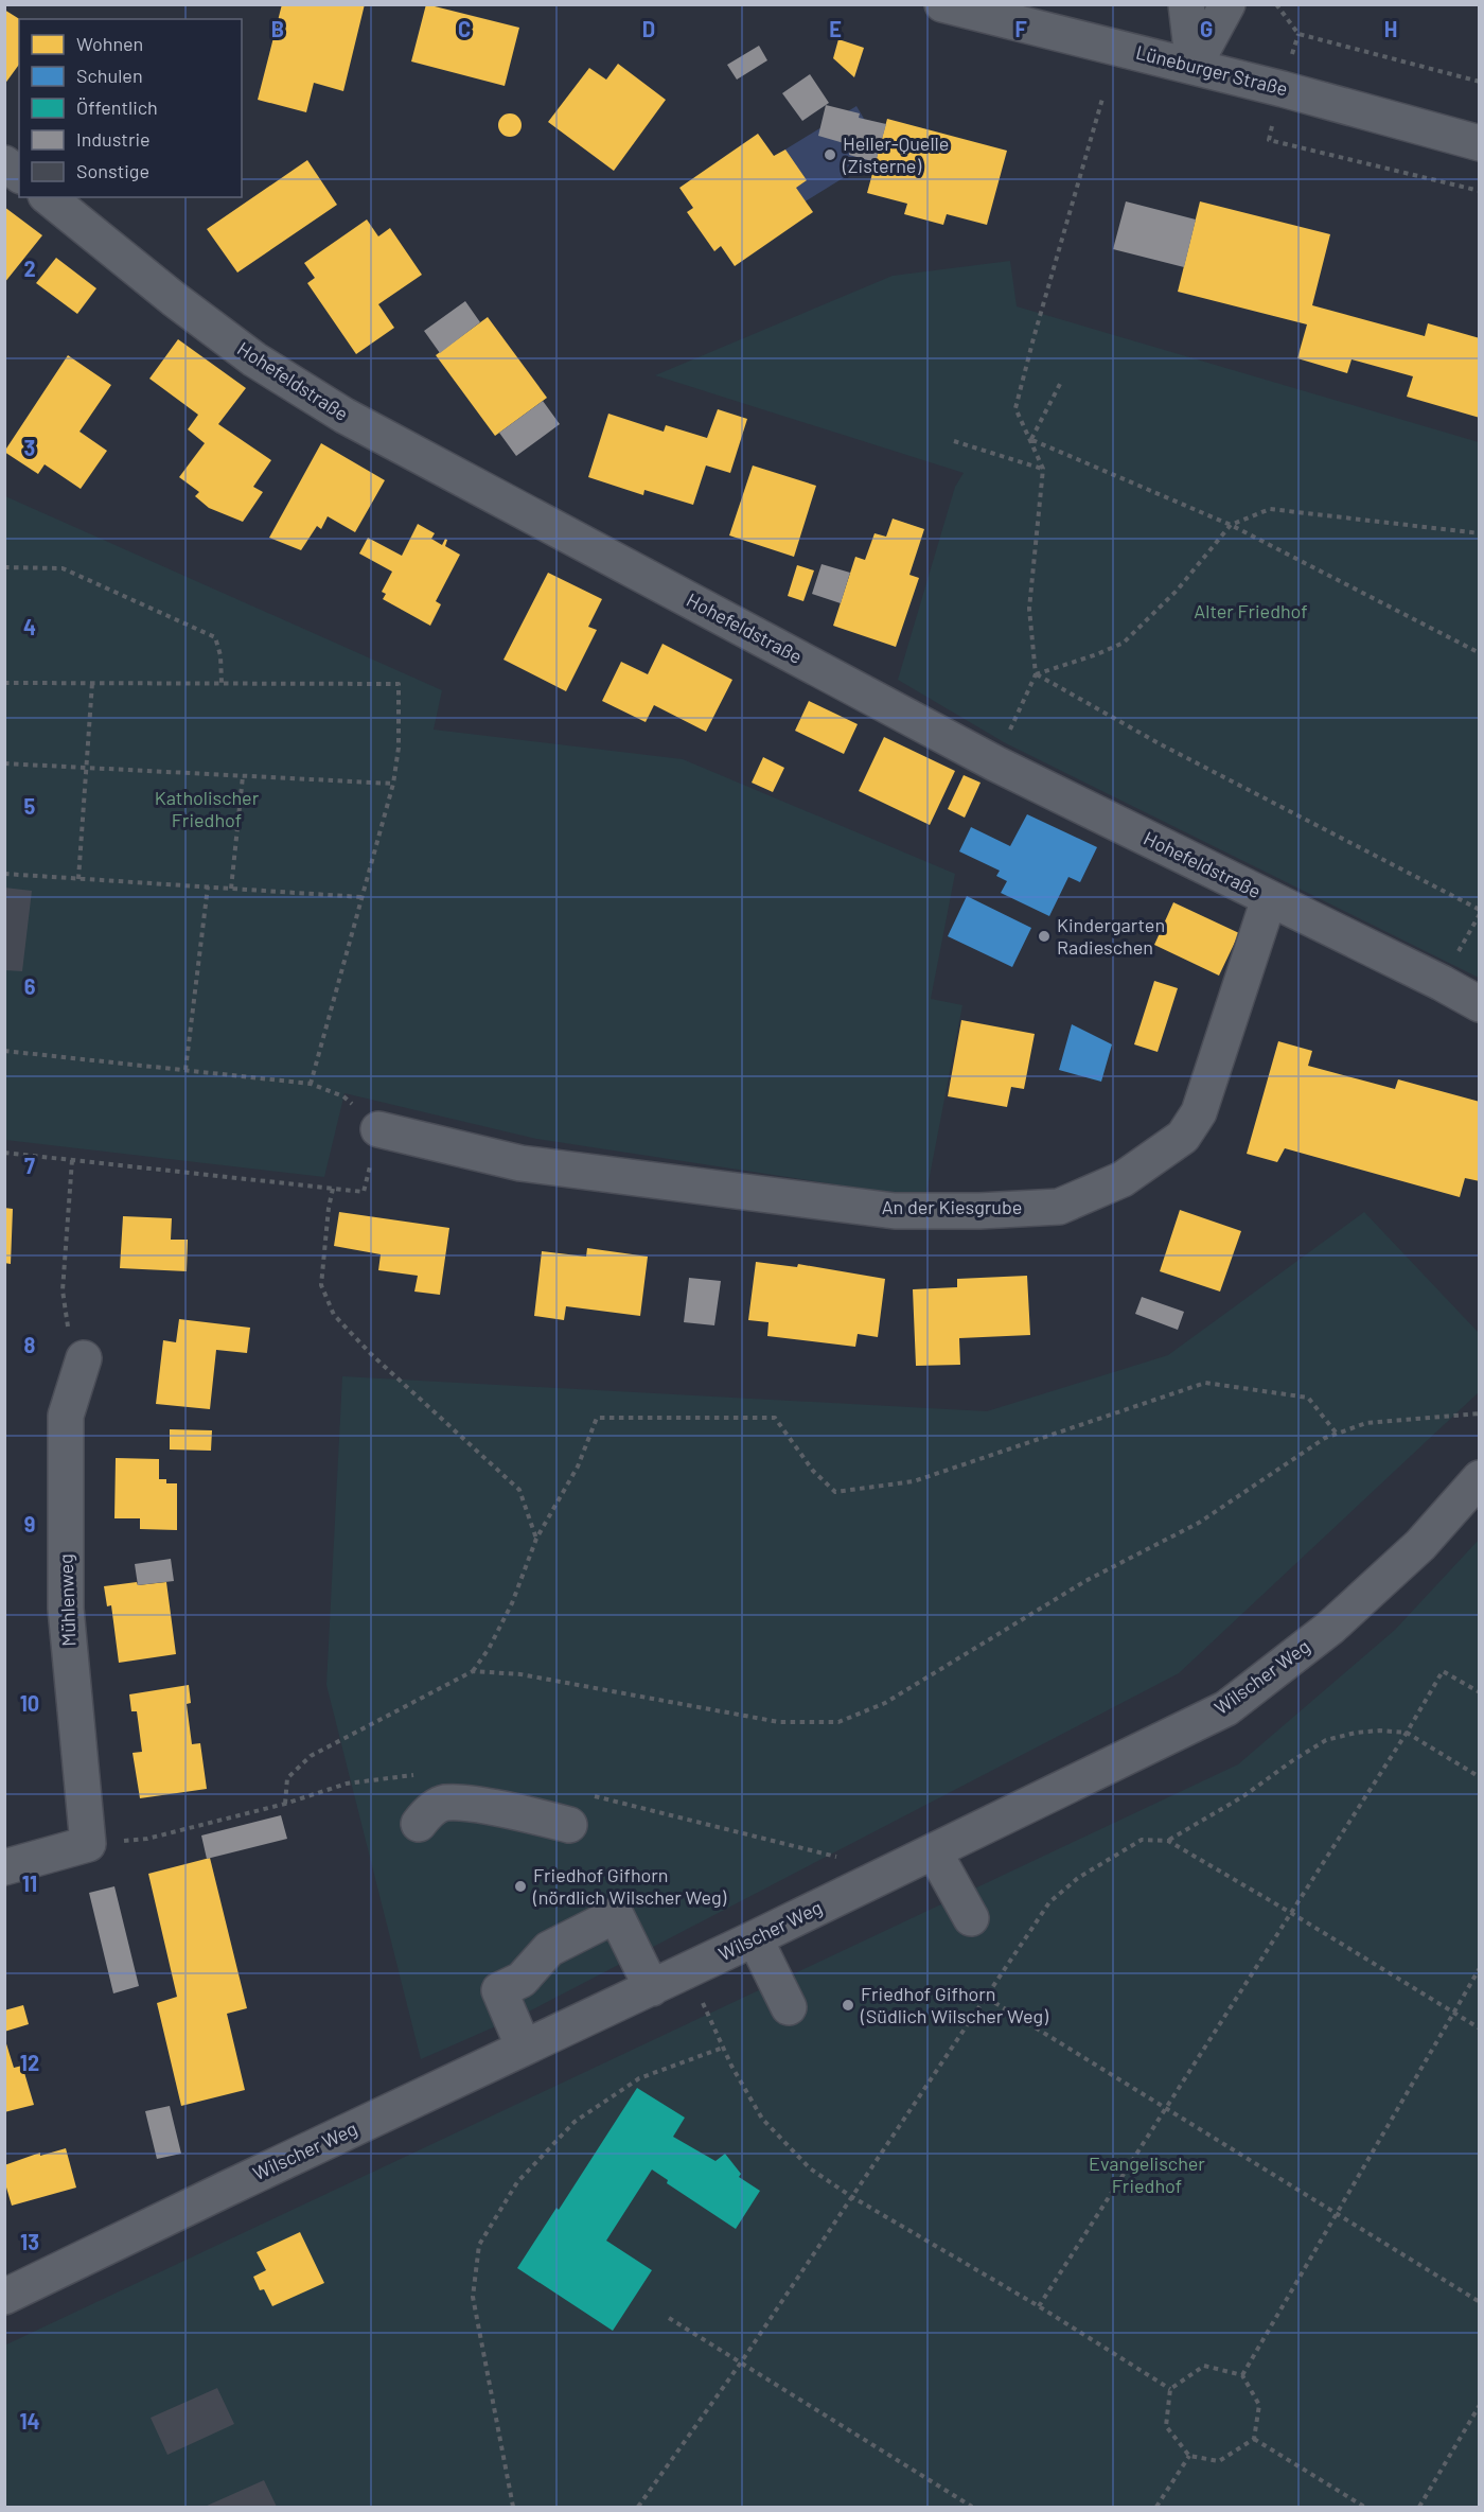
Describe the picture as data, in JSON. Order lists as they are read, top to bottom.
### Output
{
  "streets": {
    "street": [
      "Lüneburger Straße",
      "Hohefeldstraße",
      "An der Kiesgrube",
      "Mühlenweg",
      "Wilscher Weg"
    ]
  },
  "crossings": [
    ["Hohefeldstraße", "An der Kiesgrube"]
  ],
  "parks": ["Alter Friedhof", "Katholischer Friedhof", "Evangelischer Friedhof"],
  "places": [
    "Heller-Quelle (Zisterne)",
    "Kindergarten Radieschen",
    "Friedhof Gifhorn (nördlich Wilscher Weg)",
    "Friedhof Gifhorn (Südlich Wilscher Weg)"
  ],
  "legend": [
    "Wohnen",
    "Schulen",
    "Öffentlich",
    "Industrie",
    "Sonstige"
  ],
  "grid": {
    "columns": [
      "B",
      "C",
      "D",
      "E",
      "F",
      "G",
      "H"
    ],
    "rows": [
      "2",
      "3",
      "4",
      "5",
      "6",
      "7",
      "8",
      "9",
      "10",
      "11",
      "12",
      "13",
      "14"
    ]
  }
}
